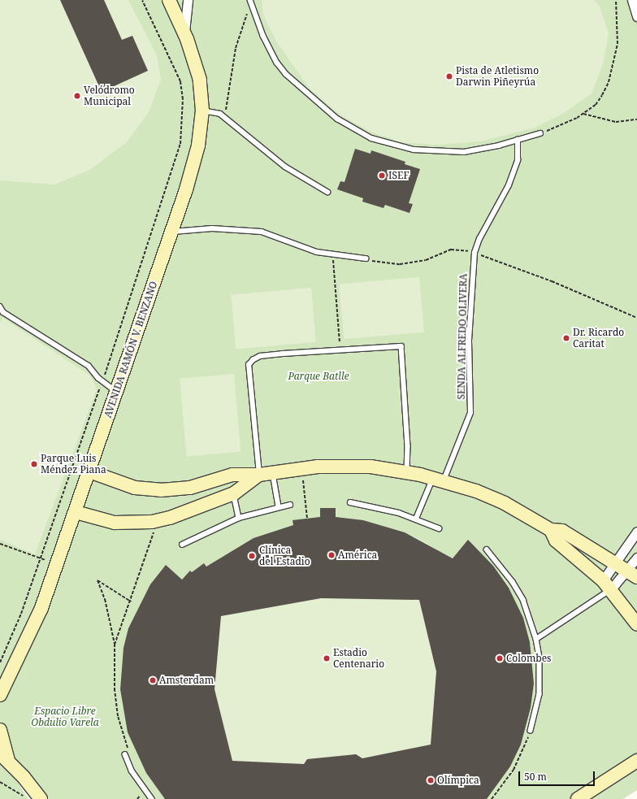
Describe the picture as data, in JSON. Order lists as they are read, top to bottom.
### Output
{
  "streets": {
    "street": ["AVENIDA RAMÓN V. BENZANO"],
    "lane": ["SENDA ALFREDO OLIVERA"]
  },
  "parks": ["Parque Batlle", "Espacio Libre Obdulio Varela"],
  "places": [
    "Pista de Atletismo Darwin Piñeyrúa",
    "Velódromo Municipal",
    "ISEF",
    "Dr. Ricardo Caritat",
    "Parque Luis Méndez Piana",
    "América",
    "Clínica del Estadio",
    "Estadio Centenario",
    "Colombes",
    "Amsterdam",
    "Olímpica"
  ],
  "scale_bar": "50 m"
}
